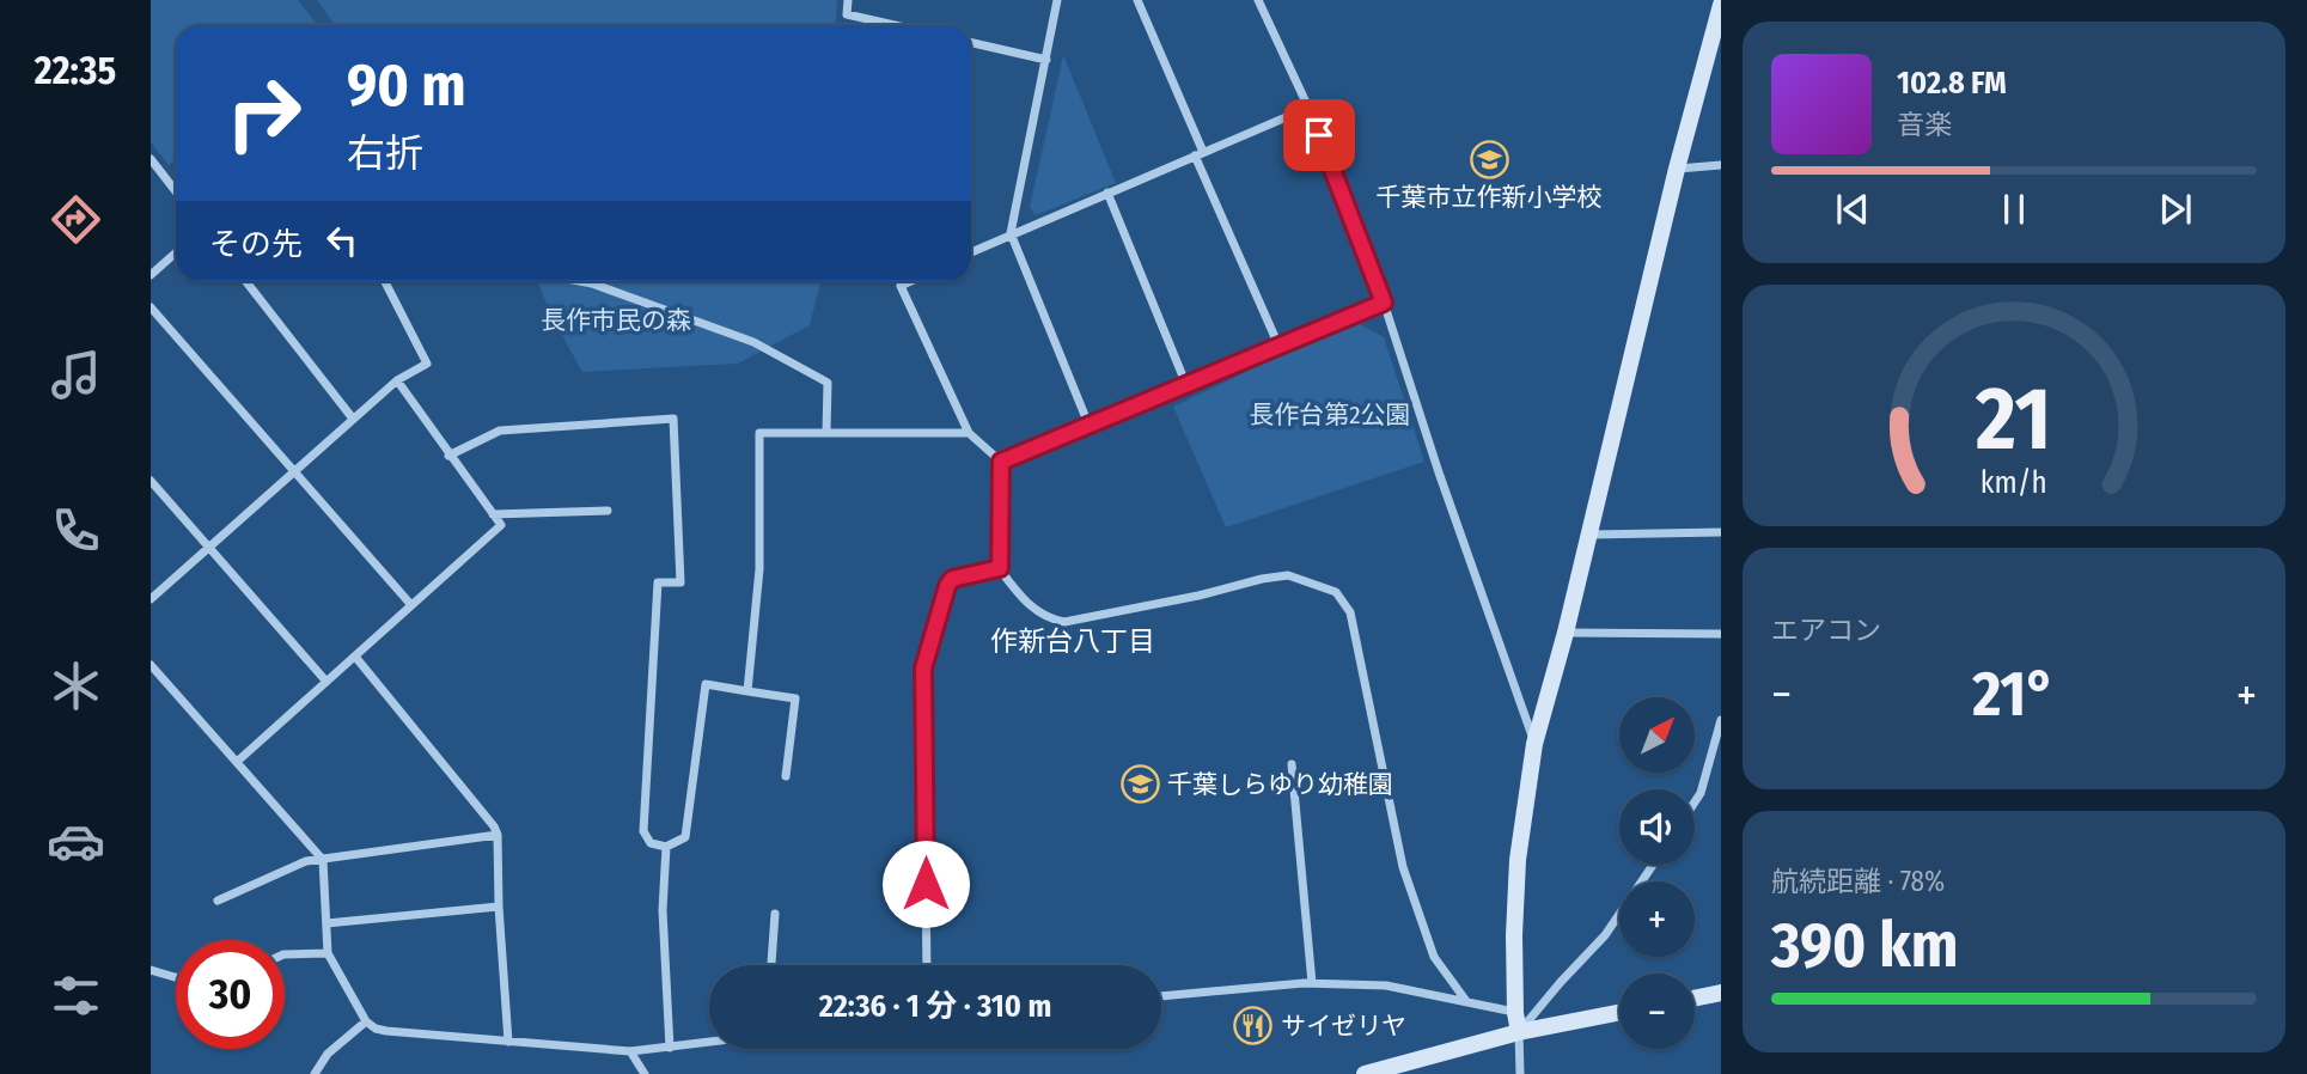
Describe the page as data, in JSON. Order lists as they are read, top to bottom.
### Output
{
  "districts": ["作新台八丁目"],
  "parks": ["長作市民の森", "長作台第2公園"],
  "places": {
    "school or university": ["千葉市立作新小学校", "千葉しらゆり幼稚園"],
    "restaurant": ["サイゼリヤ"]
  },
  "north": "top right",
  "page": {
    "tabs": "22:35",
    "turn": ["90 m", "右折"],
    "song": ["102.8 FM", "音楽"],
    "then": "その先",
    "tile": [
      "エアコン",
      ["航続距離 · 78%", "390 km"]
    ],
    "heat": ["−", "21°", "+"],
    "map_buttons": ["+", "−"],
    "limit": "30",
    "trip": "22:36 · 1 分 · 310 m",
    "gauge": ["21", "km/h"]
  }
}
